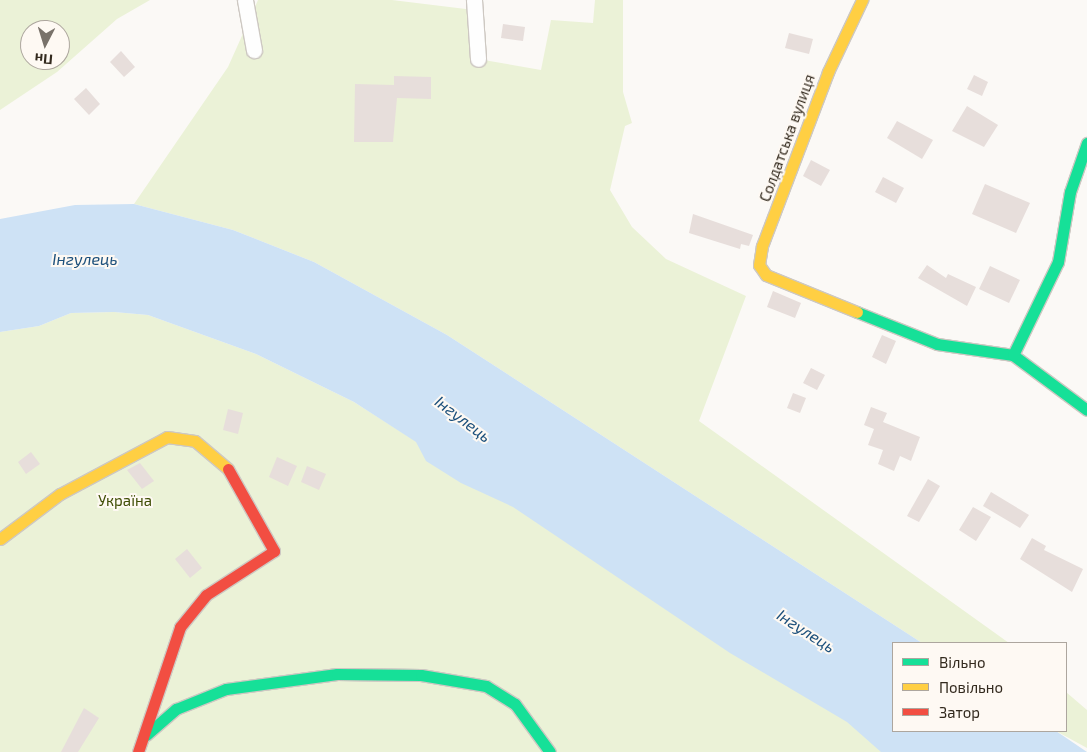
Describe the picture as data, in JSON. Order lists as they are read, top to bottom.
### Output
{
  "streets": {
    "street": ["Солдатська вулиця"]
  },
  "water": ["Інгулець"],
  "parks": ["Україна"],
  "legend": ["Вільно", "Повільно", "Затор"],
  "north": "bottom"
}
